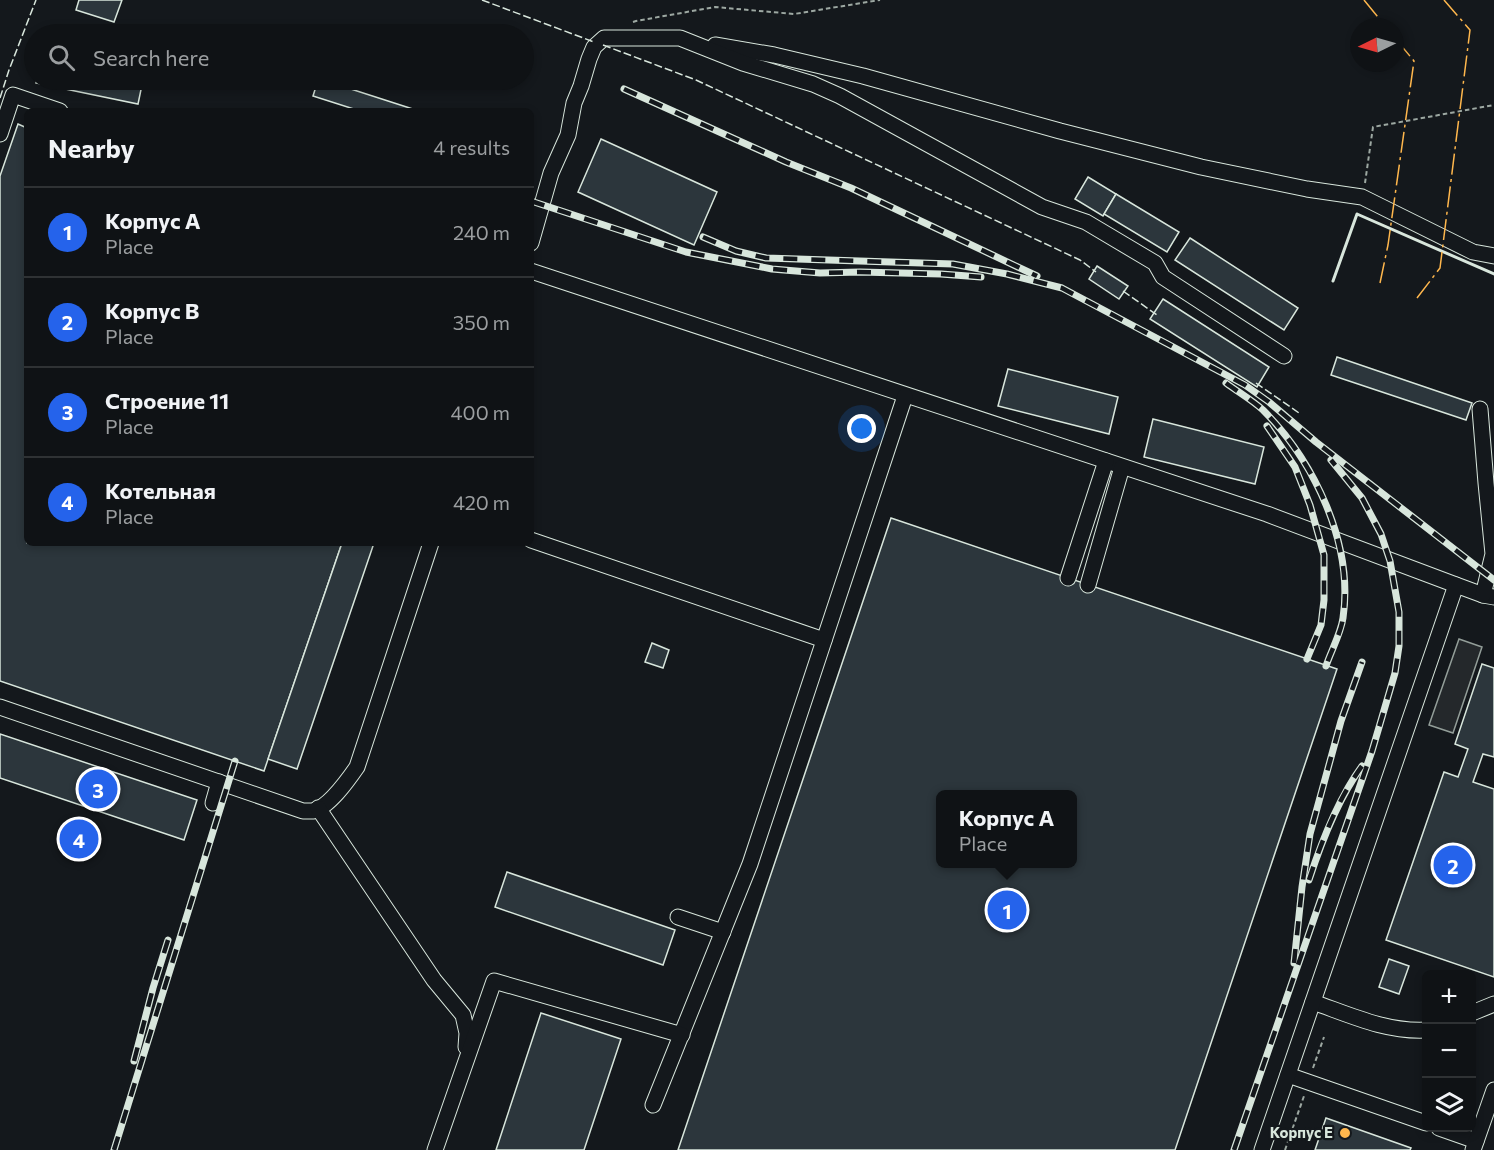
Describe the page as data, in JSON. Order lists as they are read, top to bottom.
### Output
{
  "places": ["Корпус Е"],
  "north": "left",
  "page": {
    "search": "Search here",
    "heading": ["Nearby", "4 results"],
    "list": [
      {
        "mark": "1",
        "name": "Корпус А",
        "note": "Place",
        "value": "240 m"
      },
      {
        "mark": "2",
        "name": "Корпус В",
        "note": "Place",
        "value": "350 m"
      },
      {
        "mark": "3",
        "name": "Строение 11",
        "note": "Place",
        "value": "400 m"
      },
      {
        "mark": "4",
        "name": "Котельная",
        "note": "Place",
        "value": "420 m"
      }
    ],
    "pins": [
      "3",
      "4",
      "2",
      "1"
    ],
    "popup": ["Корпус А", "Place"],
    "map_buttons": ["+", "−"]
  }
}
